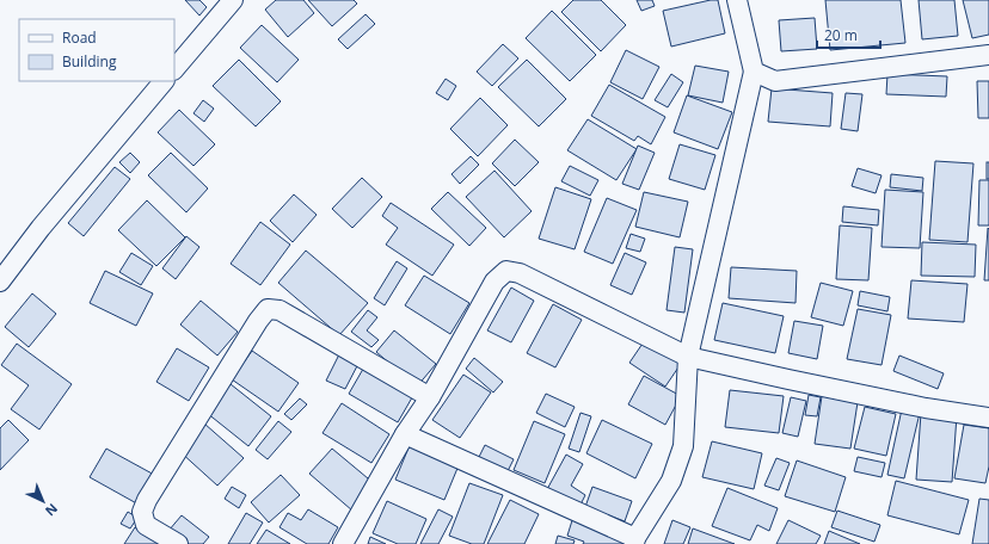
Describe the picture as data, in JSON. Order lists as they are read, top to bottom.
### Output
{
  "legend": ["Road", "Building"],
  "scale_bar": "20 m",
  "north": "bottom right"
}
